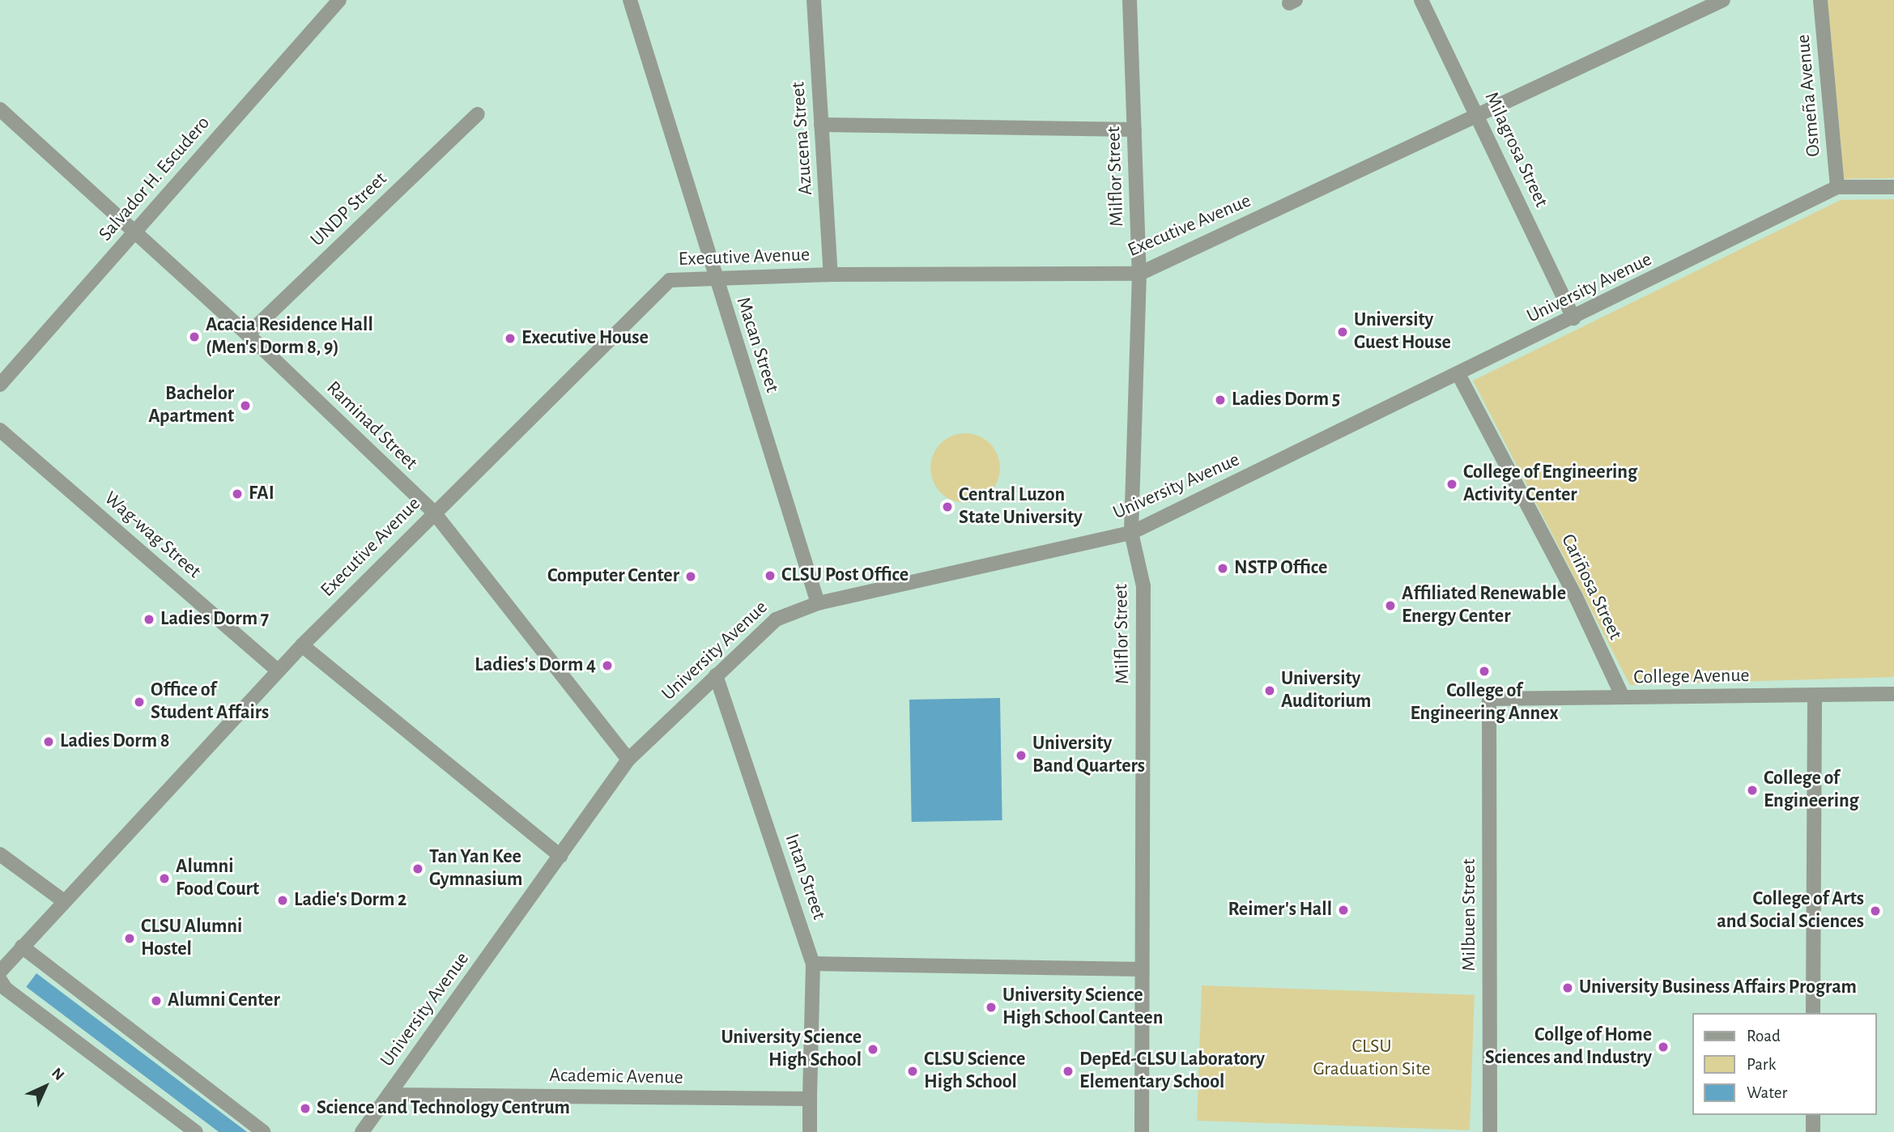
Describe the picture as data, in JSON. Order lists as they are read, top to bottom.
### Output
{
  "streets": {
    "street": [
      "Osmeña Avenue",
      "Azucena Street",
      "Milagrosa Street",
      "Milflor Street",
      "Salvador H. Escudero",
      "UNDP Street",
      "Executive Avenue",
      "University Avenue",
      "Macan Street",
      "Raminad Street",
      "Wag-wag Street",
      "Cariñosa Street",
      "College Avenue",
      "Intan Street",
      "Milbuen Street",
      "Academic Avenue"
    ]
  },
  "crossings": [
    ["Osmeña Avenue", "University Avenue"],
    ["Azucena Street", "Executive Avenue"],
    ["Milagrosa Street", "Executive Avenue"],
    ["Milagrosa Street", "University Avenue"],
    ["Milflor Street", "Executive Avenue"],
    ["Milflor Street", "University Avenue"],
    ["Salvador H. Escudero", "Raminad Street"],
    ["UNDP Street", "Raminad Street"],
    ["Executive Avenue", "Macan Street"],
    ["Executive Avenue", "Raminad Street"],
    ["Executive Avenue", "Wag-wag Street"],
    ["University Avenue", "Macan Street"],
    ["University Avenue", "Raminad Street"],
    ["University Avenue", "Cariñosa Street"],
    ["University Avenue", "Intan Street"],
    ["University Avenue", "Academic Avenue"],
    ["Cariñosa Street", "College Avenue"],
    ["College Avenue", "Milbuen Street"],
    ["Intan Street", "Academic Avenue"]
  ],
  "parks": ["CLSU Graduation Site"],
  "places": [
    "University Guest House",
    "Acacia Residence Hall (Men's Dorm 8, 9)",
    "Executive House",
    "Ladies Dorm 5",
    "Bachelor Apartment",
    "College of Engineering Activity Center",
    "FAI",
    "Central Luzon State University",
    "NSTP Office",
    "CLSU Post Office",
    "Computer Center",
    "Affiliated Renewable Energy Center",
    "Ladies Dorm 7",
    "Ladies's Dorm 4",
    "College of Engineering Annex",
    "University Auditorium",
    "Office of Student Affairs",
    "Ladies Dorm 8",
    "University Band Quarters",
    "College of Engineering",
    "Tan Yan Kee Gymnasium",
    "Alumni Food Court",
    "Ladie's Dorm 2",
    "Reimer's Hall",
    "College of Arts and Social Sciences",
    "CLSU Alumni Hostel",
    "University Business Affairs Program",
    "Alumni Center",
    "University Science High School Canteen",
    "Collge of Home Sciences and Industry",
    "University Science High School",
    "CLSU Science High School",
    "DepEd-CLSU Laboratory Elementary School",
    "Science and Technology Centrum"
  ],
  "legend": ["Road", "Park", "Water"],
  "north": "top right"
}
